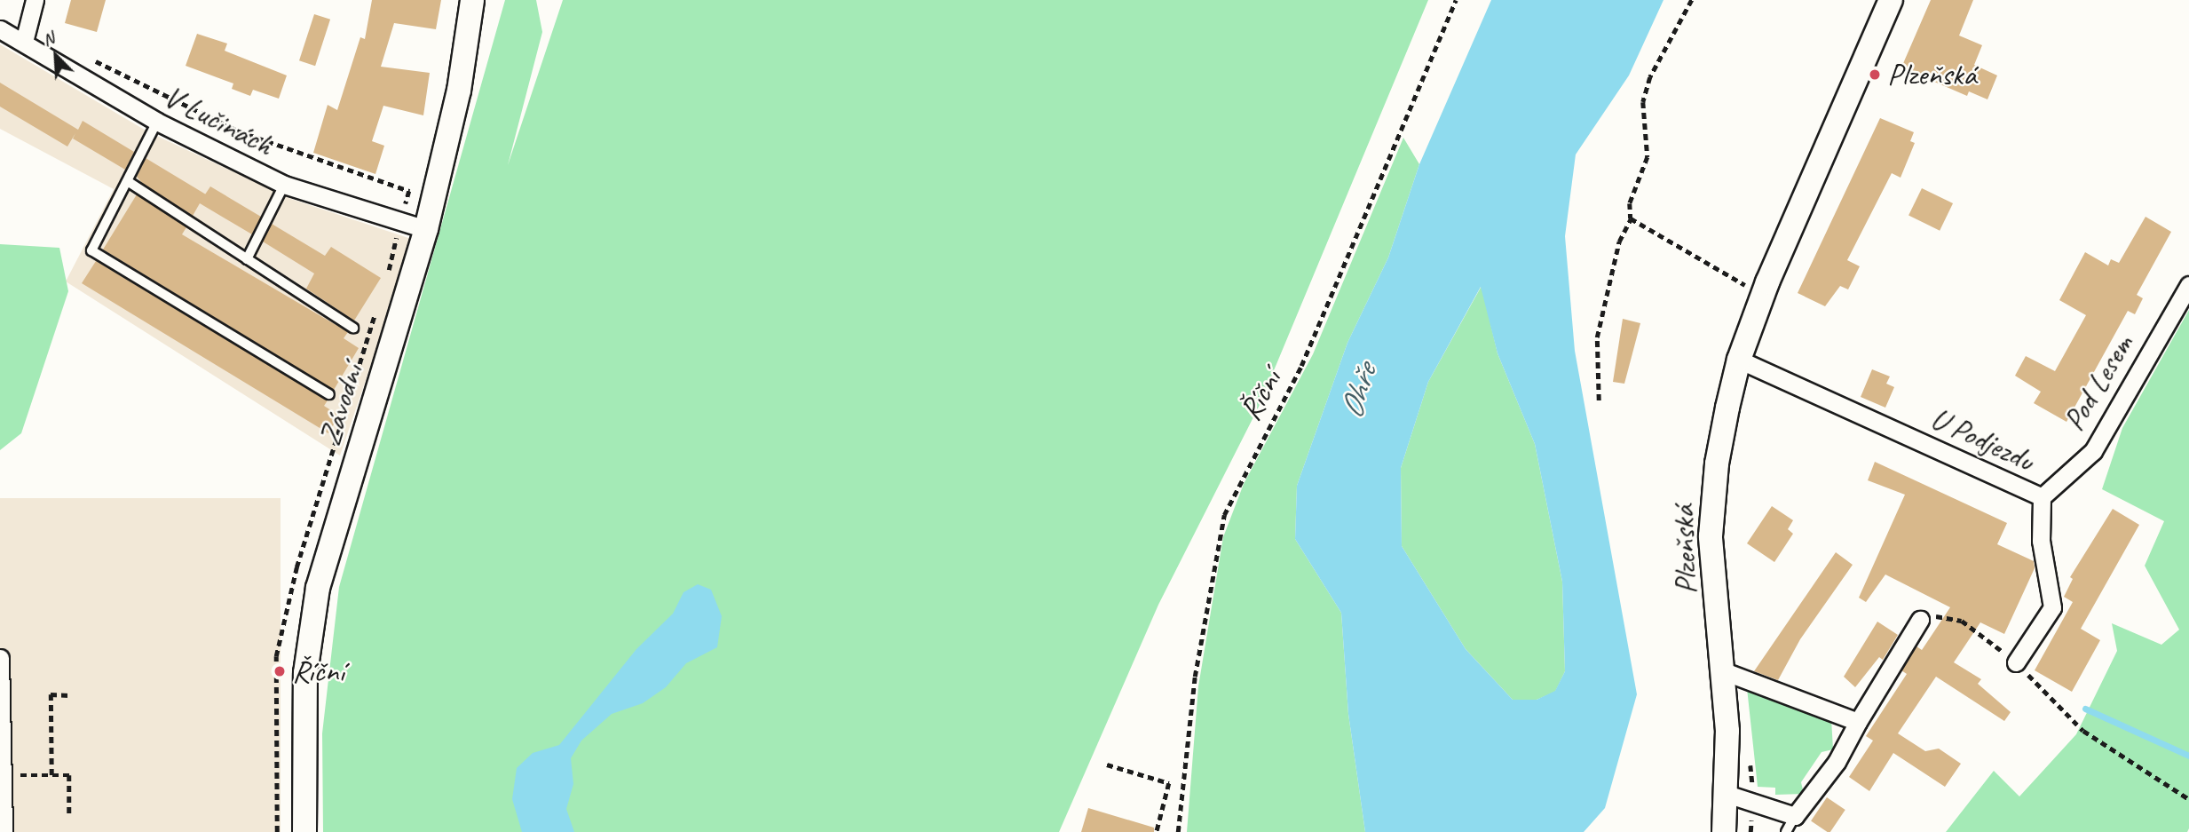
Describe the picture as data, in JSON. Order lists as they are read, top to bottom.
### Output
{
  "streets": {
    "street": [
      "V Lučinách",
      "Pod Lesem",
      "Závodní",
      "U Podjezdu",
      "Plzeňská"
    ],
    "path": ["Říční"]
  },
  "crossings": [
    ["V Lučinách", "Závodní"],
    ["Pod Lesem", "U Podjezdu"],
    ["U Podjezdu", "Plzeňská"]
  ],
  "water": ["Ohře"],
  "places": ["Plzeňská", "Říční"],
  "north": "top left"
}
